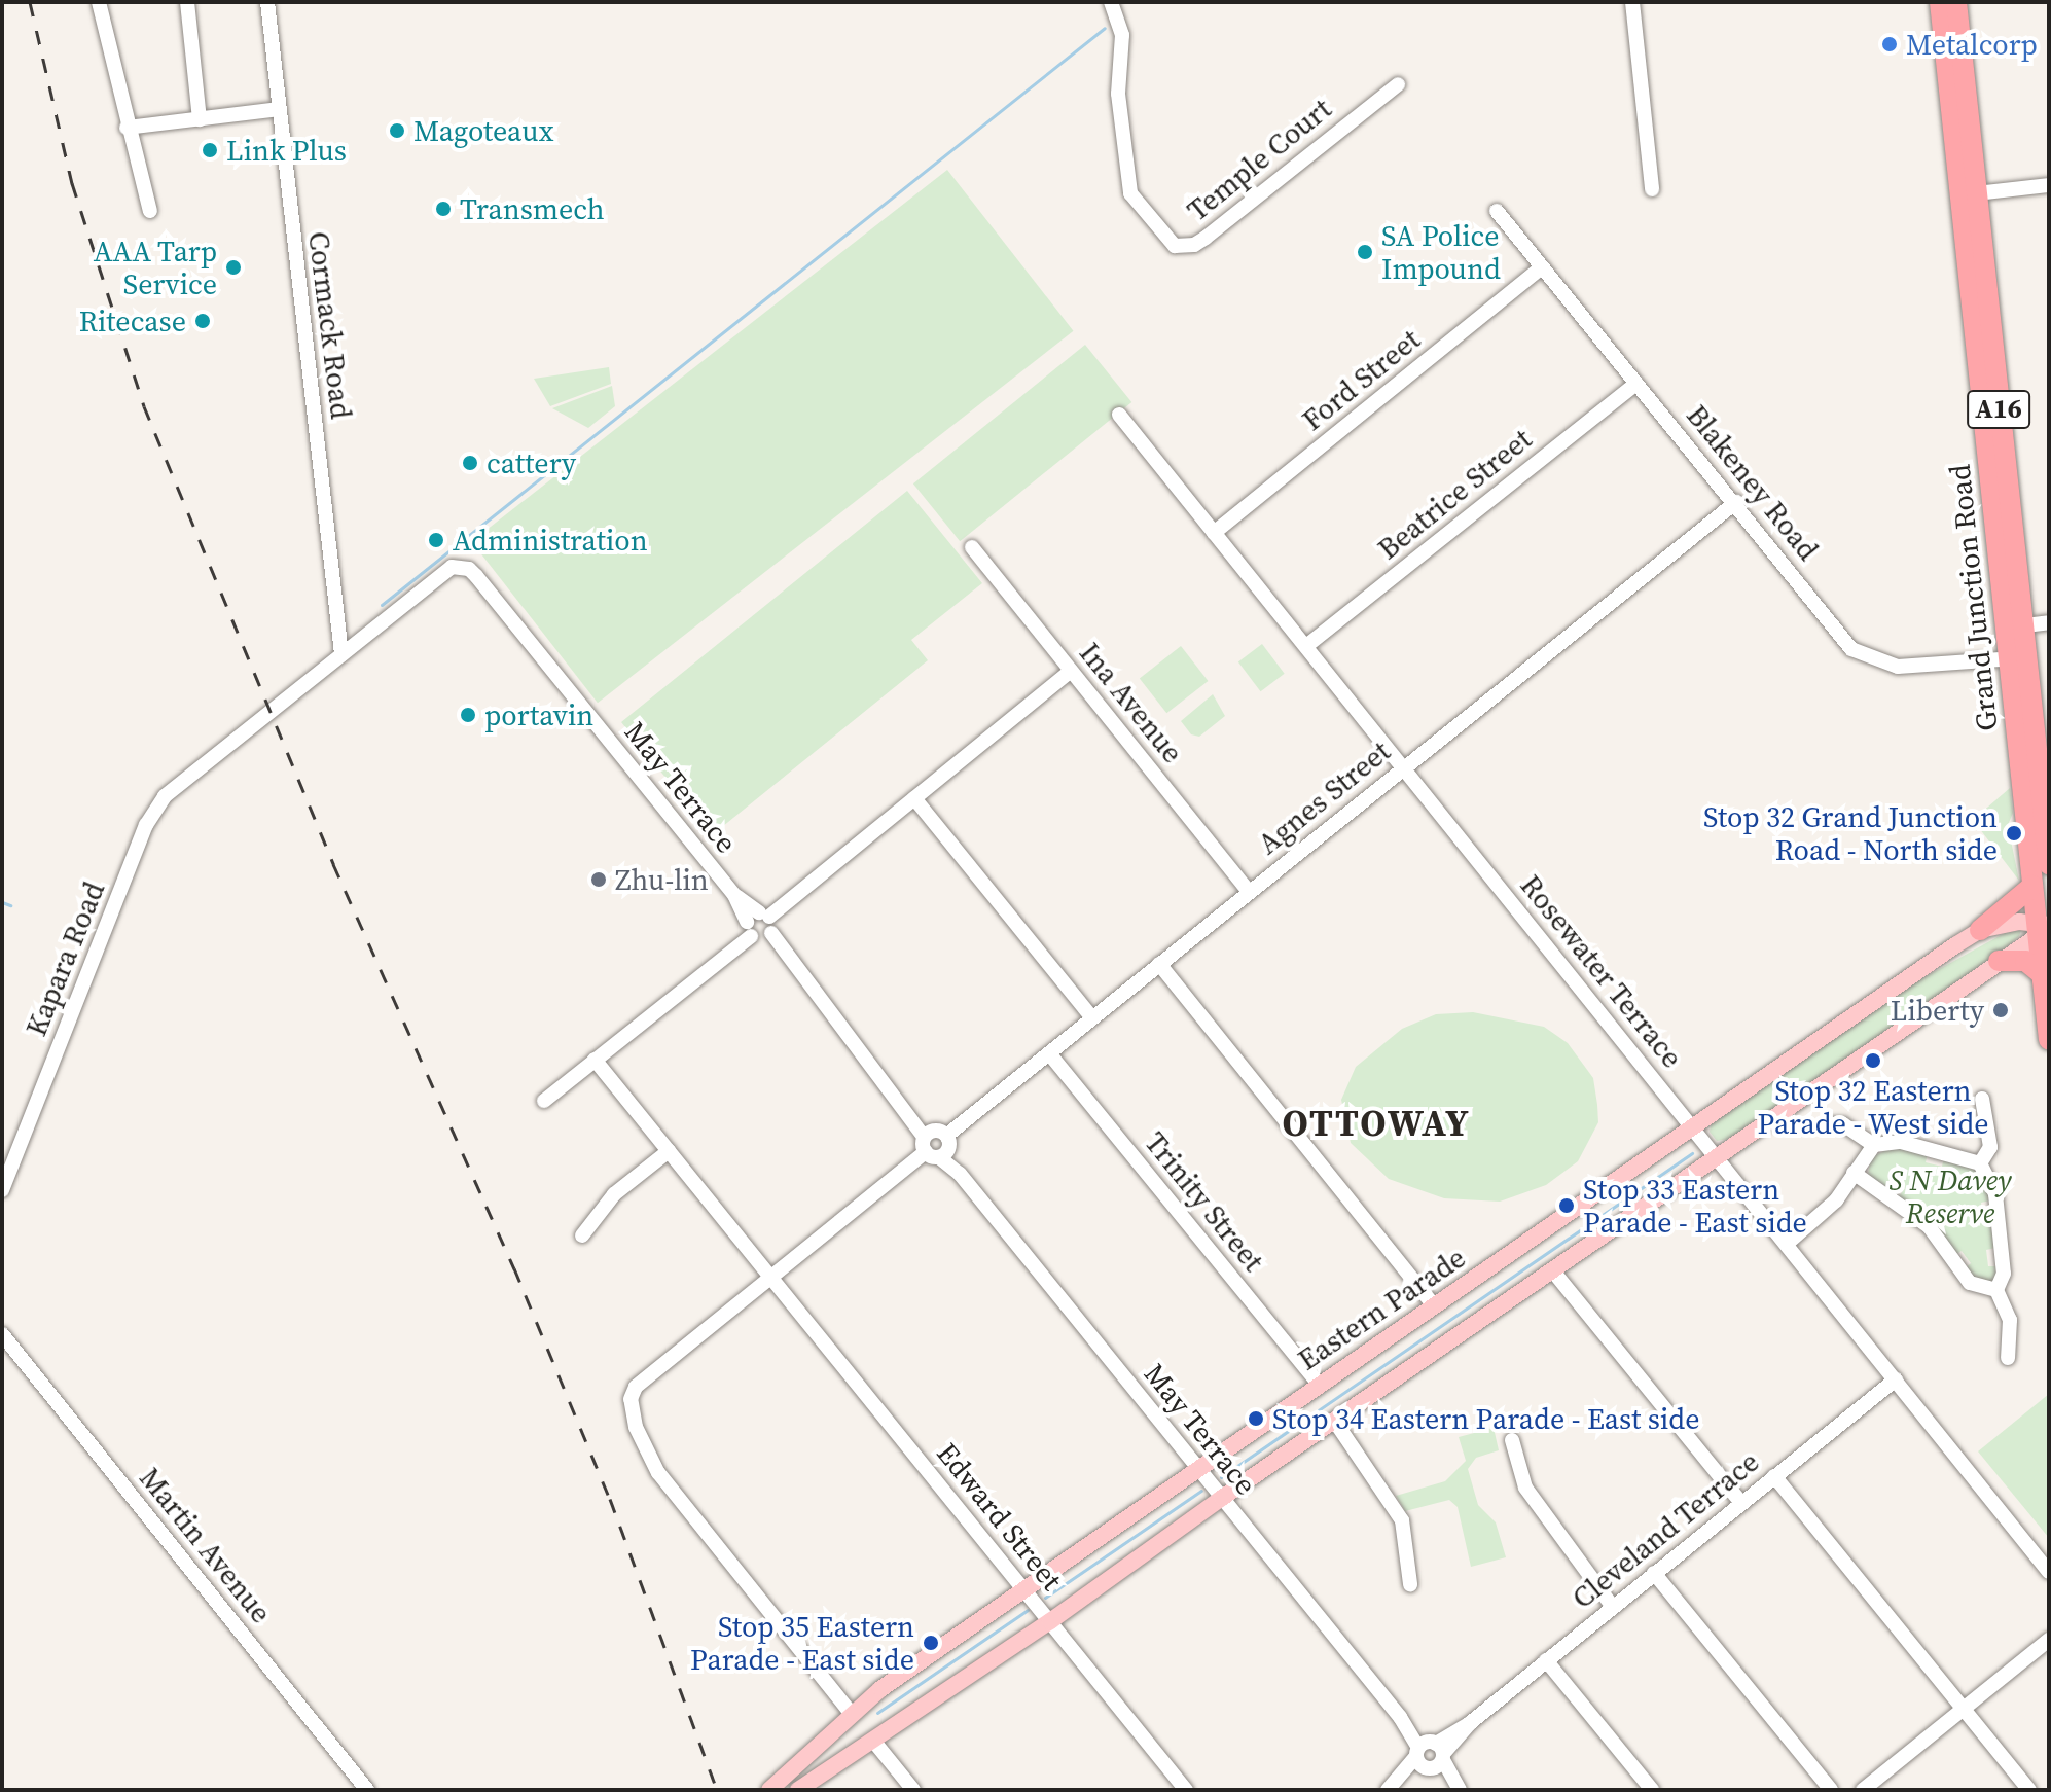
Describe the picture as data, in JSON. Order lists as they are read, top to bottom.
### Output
{
  "streets": {
    "highway": ["A16", "Grand Junction Road"],
    "main road": ["Eastern Parade"],
    "street": [
      "Temple Court",
      "Cormack Road",
      "Ford Street",
      "Blakeney Road",
      "Beatrice Street",
      "Ina Avenue",
      "May Terrace",
      "Agnes Street",
      "Kapara Road",
      "Rosewater Terrace",
      "Trinity Street",
      "Edward Street",
      "Cleveland Terrace",
      "Martin Avenue"
    ]
  },
  "crossings": [
    ["Cormack Road", "May Terrace"],
    ["Cormack Road", "Kapara Road"],
    ["Ford Street", "Blakeney Road"],
    ["Ford Street", "Rosewater Terrace"],
    ["Blakeney Road", "Beatrice Street"],
    ["Blakeney Road", "Grand Junction Road"],
    ["Blakeney Road", "Agnes Street"],
    ["Beatrice Street", "Rosewater Terrace"],
    ["Grand Junction Road", "Eastern Parade"],
    ["Ina Avenue", "Agnes Street"],
    ["May Terrace", "Agnes Street"],
    ["May Terrace", "Kapara Road"],
    ["May Terrace", "Eastern Parade"],
    ["May Terrace", "Cleveland Terrace"],
    ["Agnes Street", "Rosewater Terrace"],
    ["Agnes Street", "Trinity Street"],
    ["Rosewater Terrace", "Eastern Parade"],
    ["Rosewater Terrace", "Cleveland Terrace"],
    ["Trinity Street", "Eastern Parade"],
    ["Eastern Parade", "Edward Street"]
  ],
  "districts": ["OTTOWAY"],
  "parks": ["S N Davey Reserve"],
  "places": [
    "Metalcorp",
    "Magoteaux",
    "Link Plus",
    "Transmech",
    "SA Police Impound",
    "AAA Tarp Service",
    "Ritecase",
    "cattery",
    "Administration",
    "portavin",
    "Stop 32 Grand Junction Road - North side",
    "Zhu-lin",
    "Liberty",
    "Stop 32 Eastern Parade - West side",
    "Stop 33 Eastern Parade - East side",
    "Stop 34 Eastern Parade - East side",
    "Stop 35 Eastern Parade - East side"
  ]
}
